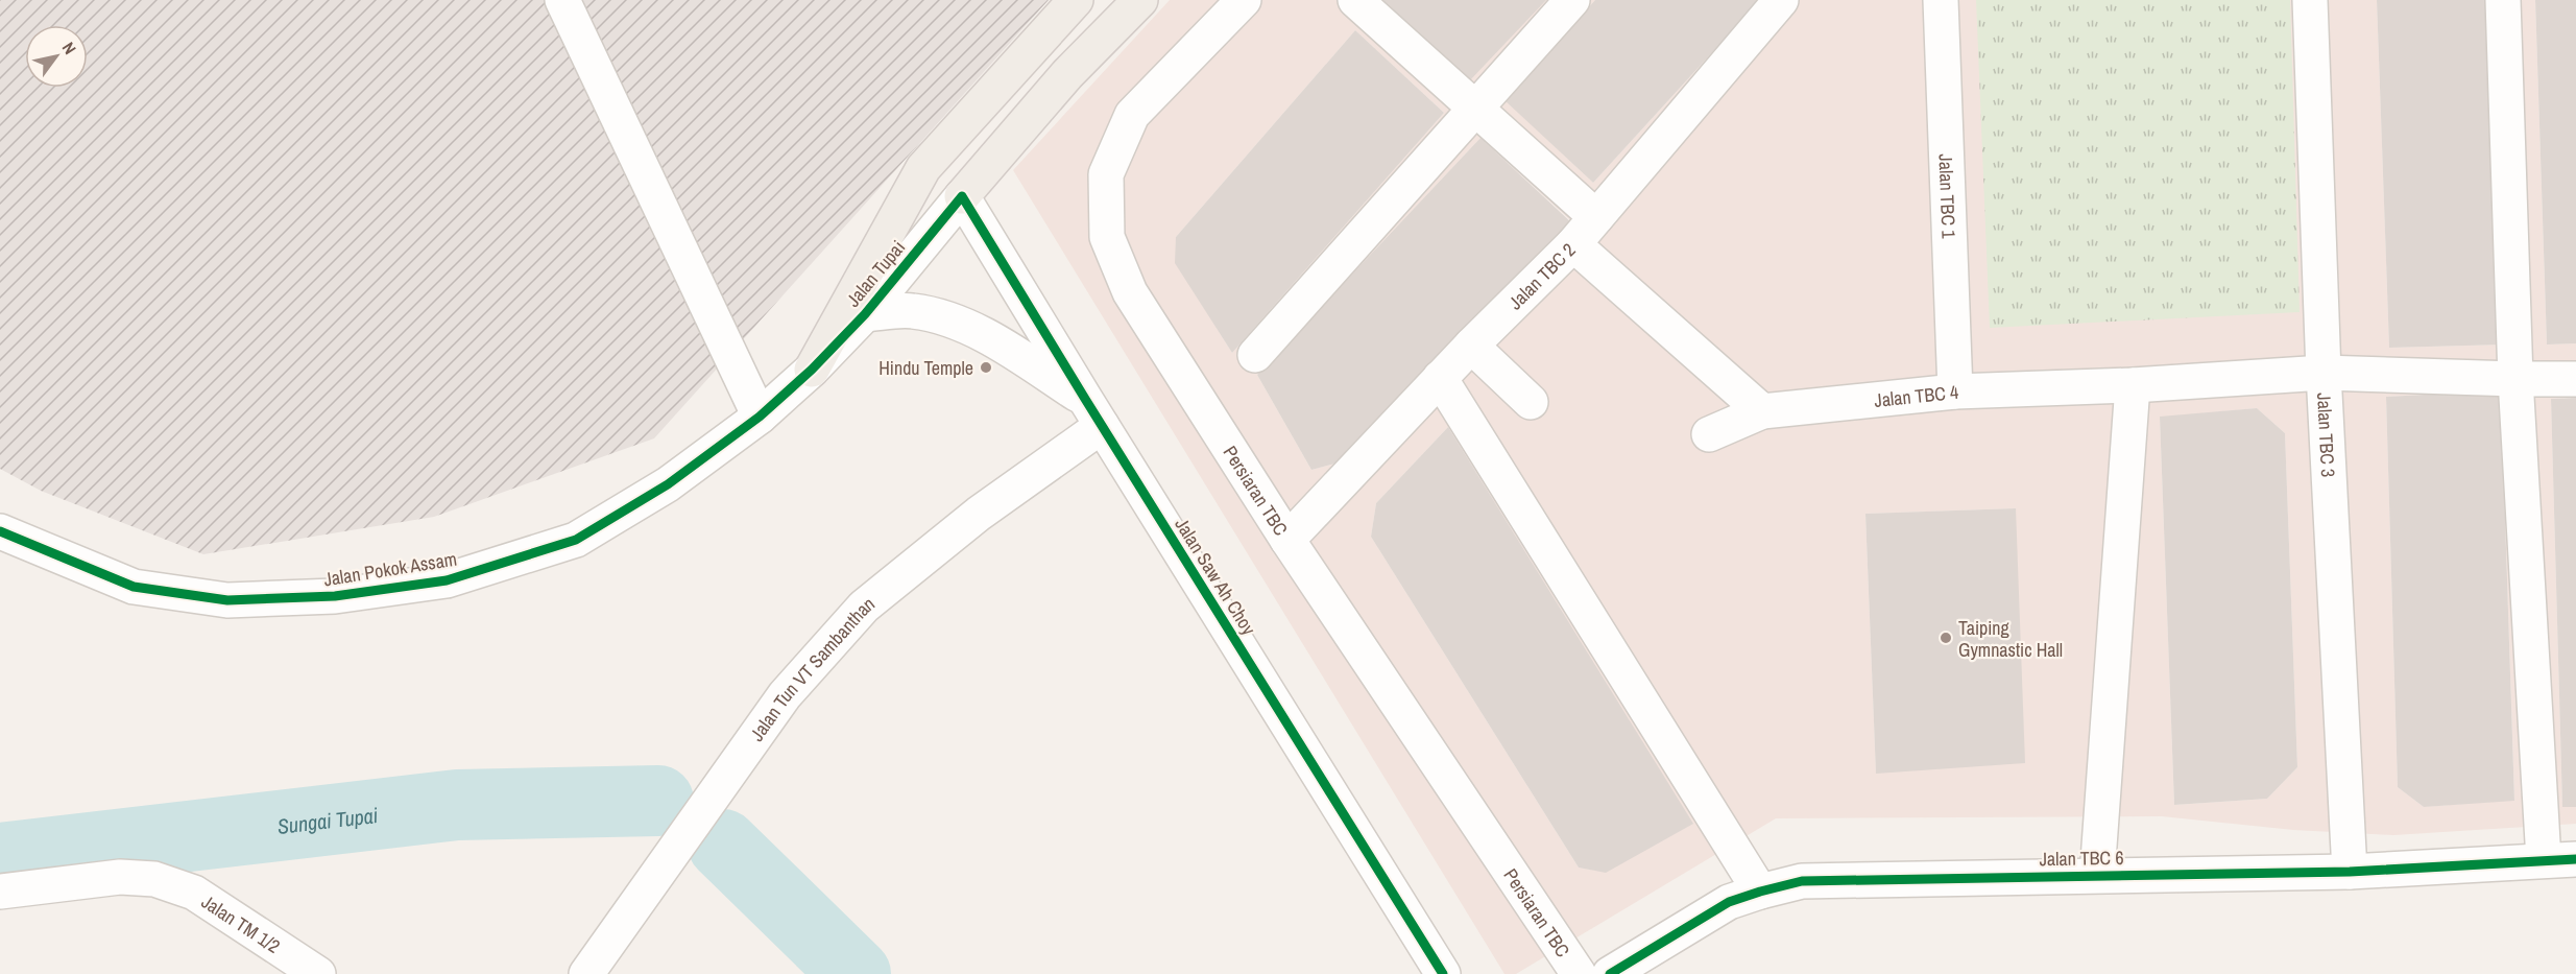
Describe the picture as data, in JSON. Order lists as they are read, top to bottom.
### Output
{
  "streets": {
    "main road": ["Jalan Tupai"],
    "street": [
      "Jalan TBC 1",
      "Jalan TBC 2",
      "Jalan TBC 4",
      "Jalan TBC 3",
      "Persiaran TBC",
      "Jalan Pokok Assam",
      "Jalan Saw Ah Choy",
      "Jalan Tun VT Sambanthan",
      "Jalan TBC 6",
      "Jalan TM 1/2"
    ]
  },
  "crossings": [
    ["Jalan TBC 1", "Jalan TBC 4"],
    ["Jalan Tupai", "Jalan Pokok Assam"],
    ["Jalan Tupai", "Jalan Saw Ah Choy"],
    ["Jalan TBC 2", "Persiaran TBC"],
    ["Jalan TBC 4", "Jalan TBC 3"],
    ["Jalan TBC 3", "Jalan TBC 6"],
    ["Jalan Saw Ah Choy", "Jalan Tun VT Sambanthan"]
  ],
  "water": ["Sungai Tupai"],
  "places": ["Hindu Temple", "Taiping Gymnastic Hall"],
  "north": "top right"
}
